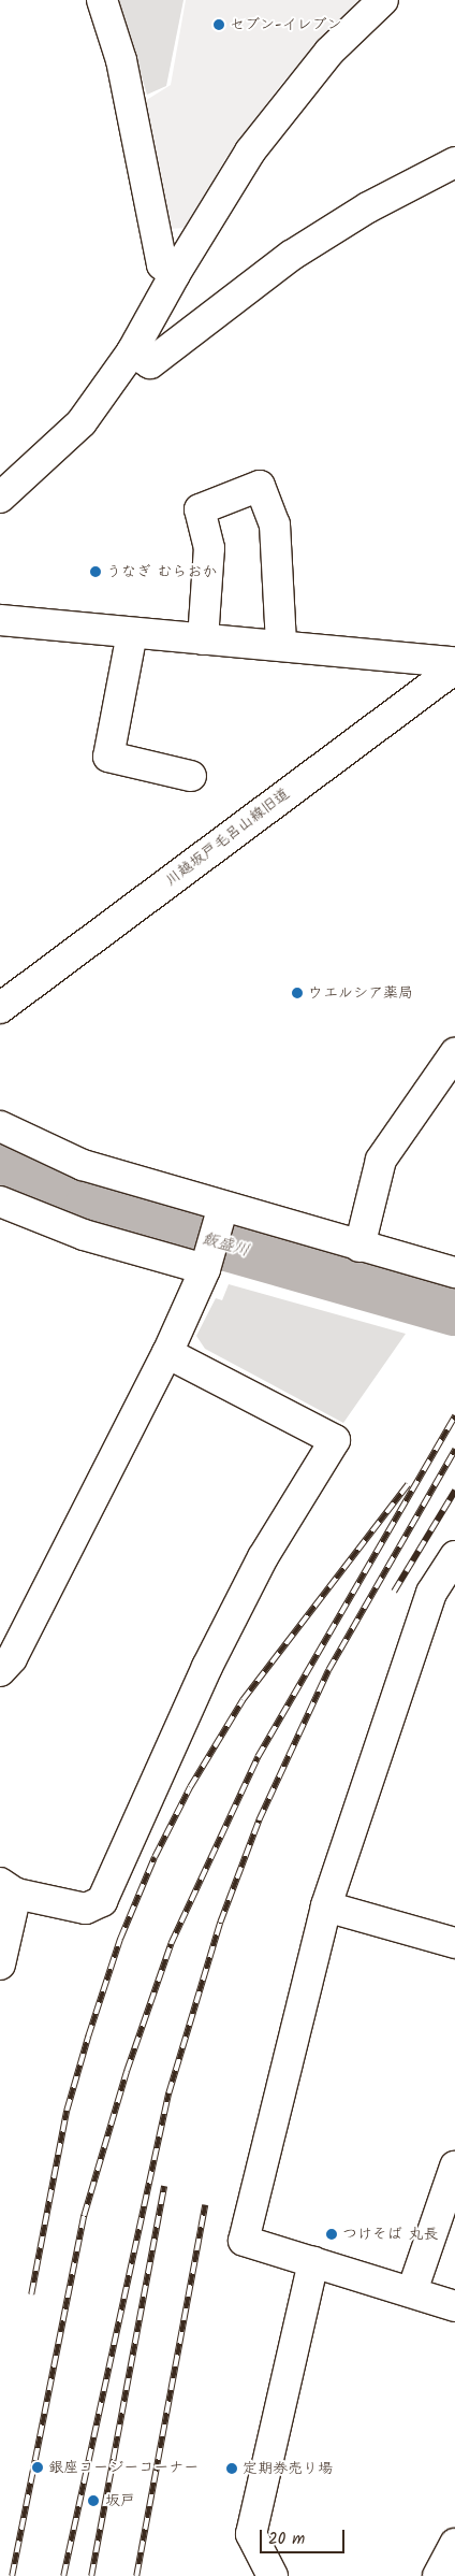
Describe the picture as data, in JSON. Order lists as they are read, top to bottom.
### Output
{
  "streets": {
    "street": ["川越坂戸毛呂山線旧道"]
  },
  "water": ["飯盛川"],
  "places": [
    "セブン-イレブン",
    "うなぎ むらおか",
    "ウエルシア薬局",
    "つけそば 丸長",
    "銀座コージーコーナー",
    "定期券売り場",
    "坂戸"
  ],
  "scale_bar": "20 m"
}
